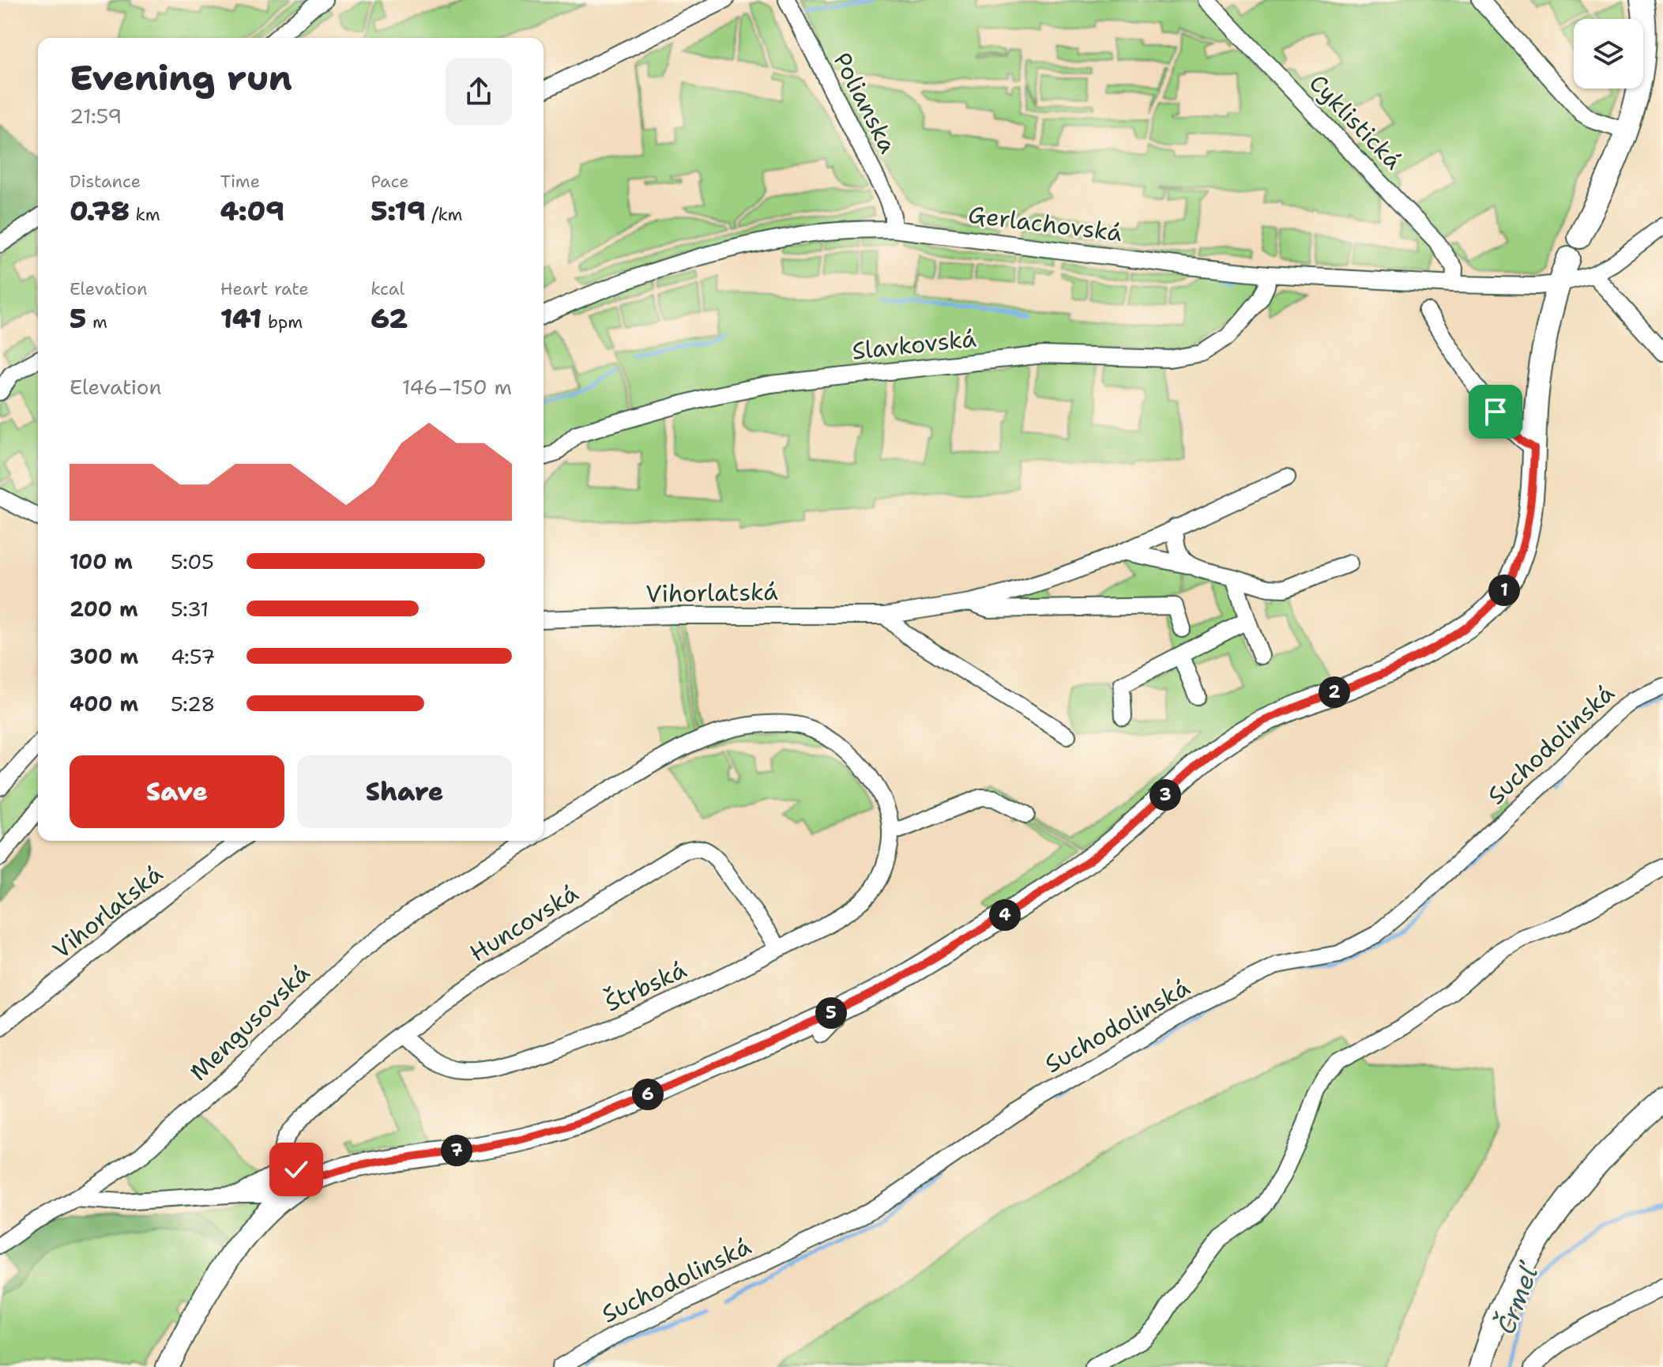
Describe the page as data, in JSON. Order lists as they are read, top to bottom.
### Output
{
  "streets": {
    "street": [
      "Polianska",
      "Cyklistická",
      "Gerlachovská",
      "Slavkovská",
      "Vihorlatská",
      "Suchodolinská",
      "Huncovská",
      "Štrbská",
      "Mengusovská"
    ]
  },
  "crossings": [
    ["Polianska", "Gerlachovská"],
    ["Cyklistická", "Gerlachovská"],
    ["Gerlachovská", "Slavkovská"],
    ["Huncovská", "Štrbská"]
  ],
  "water": ["Črmeľ"],
  "page": {
    "heading": ["Evening run", "21:59"],
    "stats": [
      ["Distance", "0.78 km"],
      ["Time", "4:09"],
      ["Pace", "5:19 /km"],
      ["Elevation", "5 m"],
      ["Heart rate", "141 bpm"],
      ["kcal", "62"]
    ],
    "chart": ["Elevation", "146–150 m"],
    "list": [
      {
        "name": "100 m",
        "note": "5:05"
      },
      {
        "name": "200 m",
        "note": "5:31"
      },
      {
        "name": "300 m",
        "note": "4:57"
      },
      {
        "name": "400 m",
        "note": "5:28"
      }
    ],
    "pins": [
      "1",
      "2",
      "3",
      "4",
      "5",
      "6",
      "7"
    ],
    "buttons": ["Save", "Share"]
  }
}
